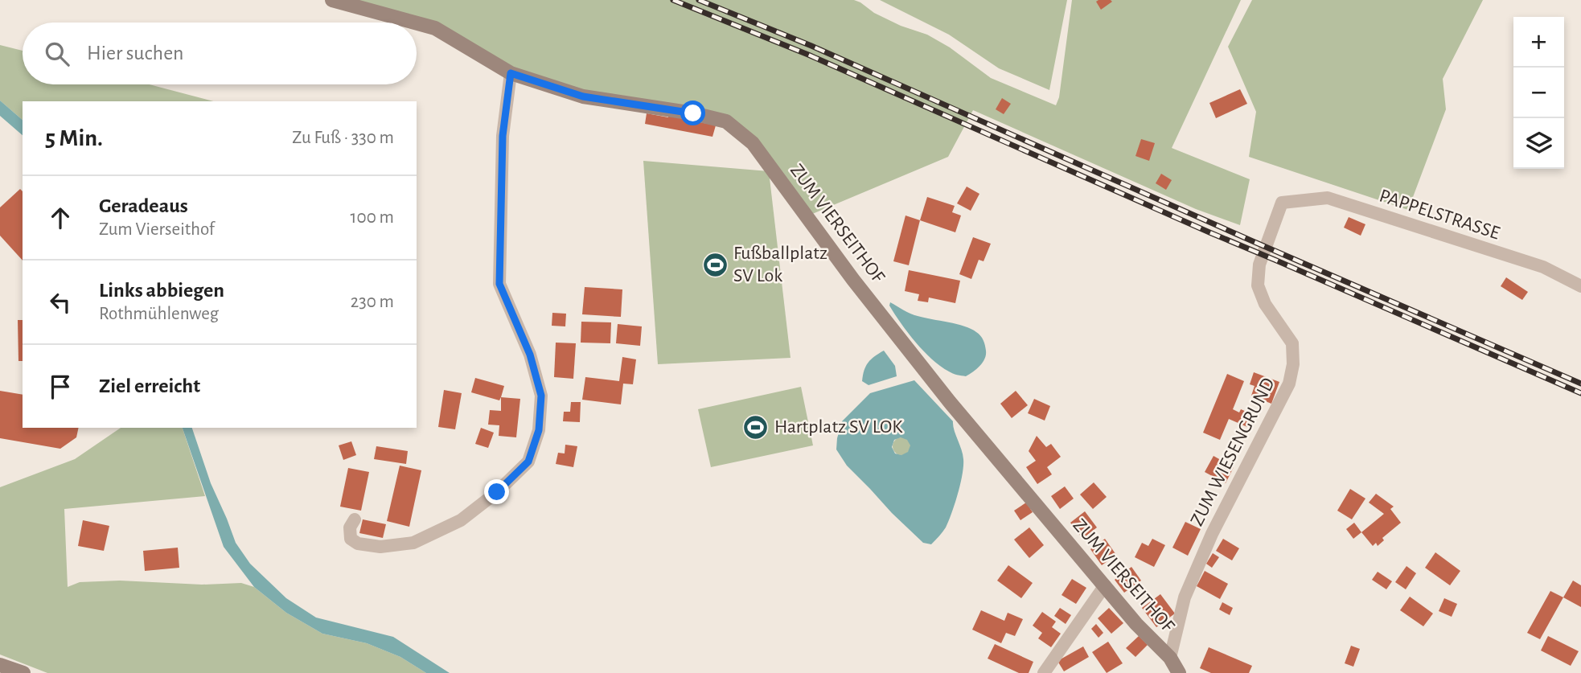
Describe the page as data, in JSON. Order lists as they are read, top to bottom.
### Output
{
  "streets": {
    "street": ["PAPPELSTRASSE", "ZUM VIERSEITHOF", "ZUM WIESENGRUND"]
  },
  "crossings": [
    ["PAPPELSTRASSE", "ZUM WIESENGRUND"],
    ["ZUM VIERSEITHOF", "ZUM WIESENGRUND"]
  ],
  "places": {
    "sports": ["Fußballplatz SV Lok", "Hartplatz SV LOK"]
  },
  "page": {
    "map_buttons": ["+", "−"],
    "search": "Hier suchen",
    "heading": ["5 Min.", "Zu Fuß · 330 m"],
    "list": [
      ["Geradeaus", "Zum Vierseithof", "100 m"],
      ["Links abbiegen", "Rothmühlenweg", "230 m"],
      "Ziel erreicht"
    ]
  }
}
